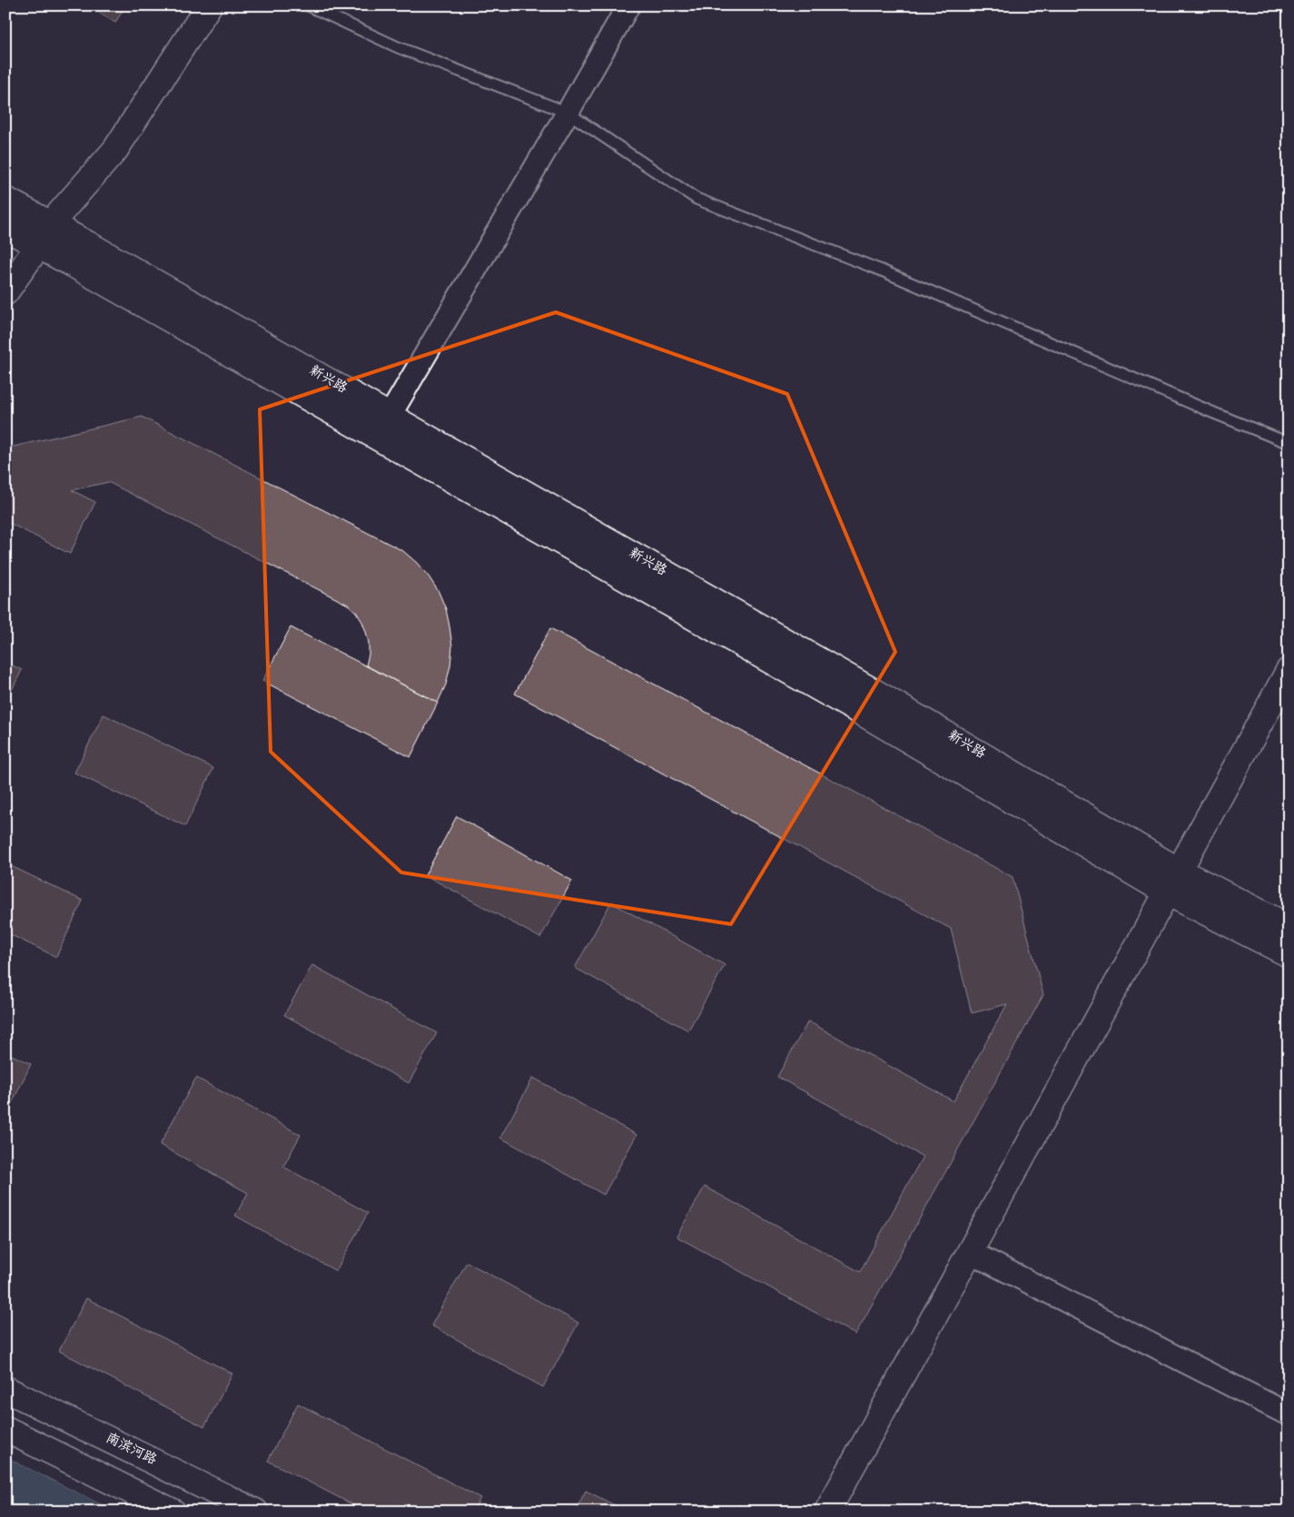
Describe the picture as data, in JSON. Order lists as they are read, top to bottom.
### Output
{
  "streets": {
    "main road": ["新兴路", "南滨河路"]
  }
}
